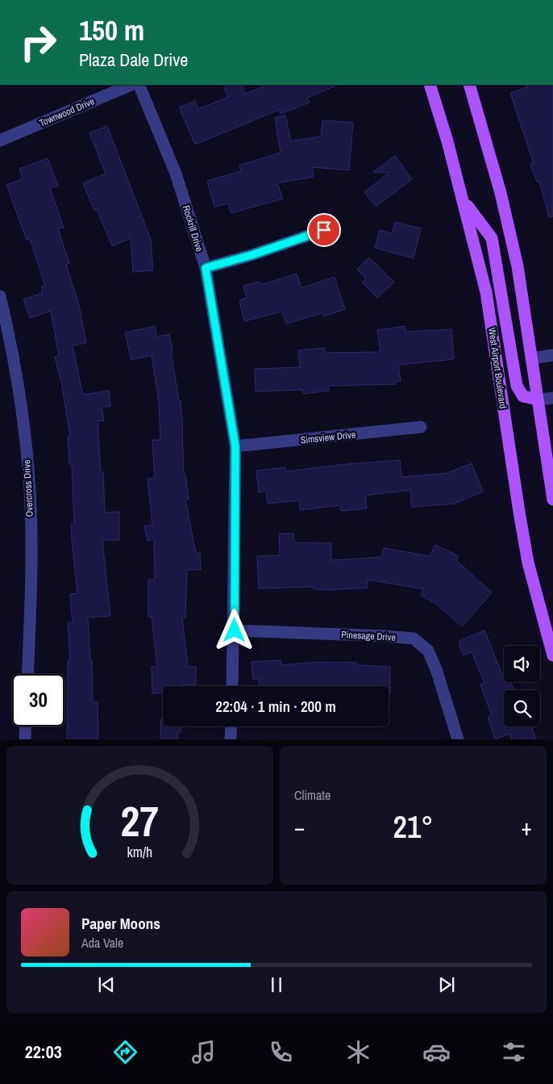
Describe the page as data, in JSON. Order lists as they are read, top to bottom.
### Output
{
  "streets": {
    "main road": ["West Airport Boulevard"],
    "street": [
      "Townwood Drive",
      "Rockrill Drive",
      "Simsview Drive",
      "Overcross Drive",
      "Pinesage Drive"
    ]
  },
  "crossings": [
    ["Rockrill Drive", "Simsview Drive"],
    ["Rockrill Drive", "Pinesage Drive"]
  ],
  "page": {
    "turn": ["150 m", "Plaza Dale Drive"],
    "limit": "30",
    "trip": "22:04 · 1 min · 200 m",
    "tile": "Climate",
    "heat": ["−", "21°", "+"],
    "song": ["Paper Moons", "Ada Vale"],
    "tabs": "22:03",
    "gauge": ["27", "km/h"]
  }
}
